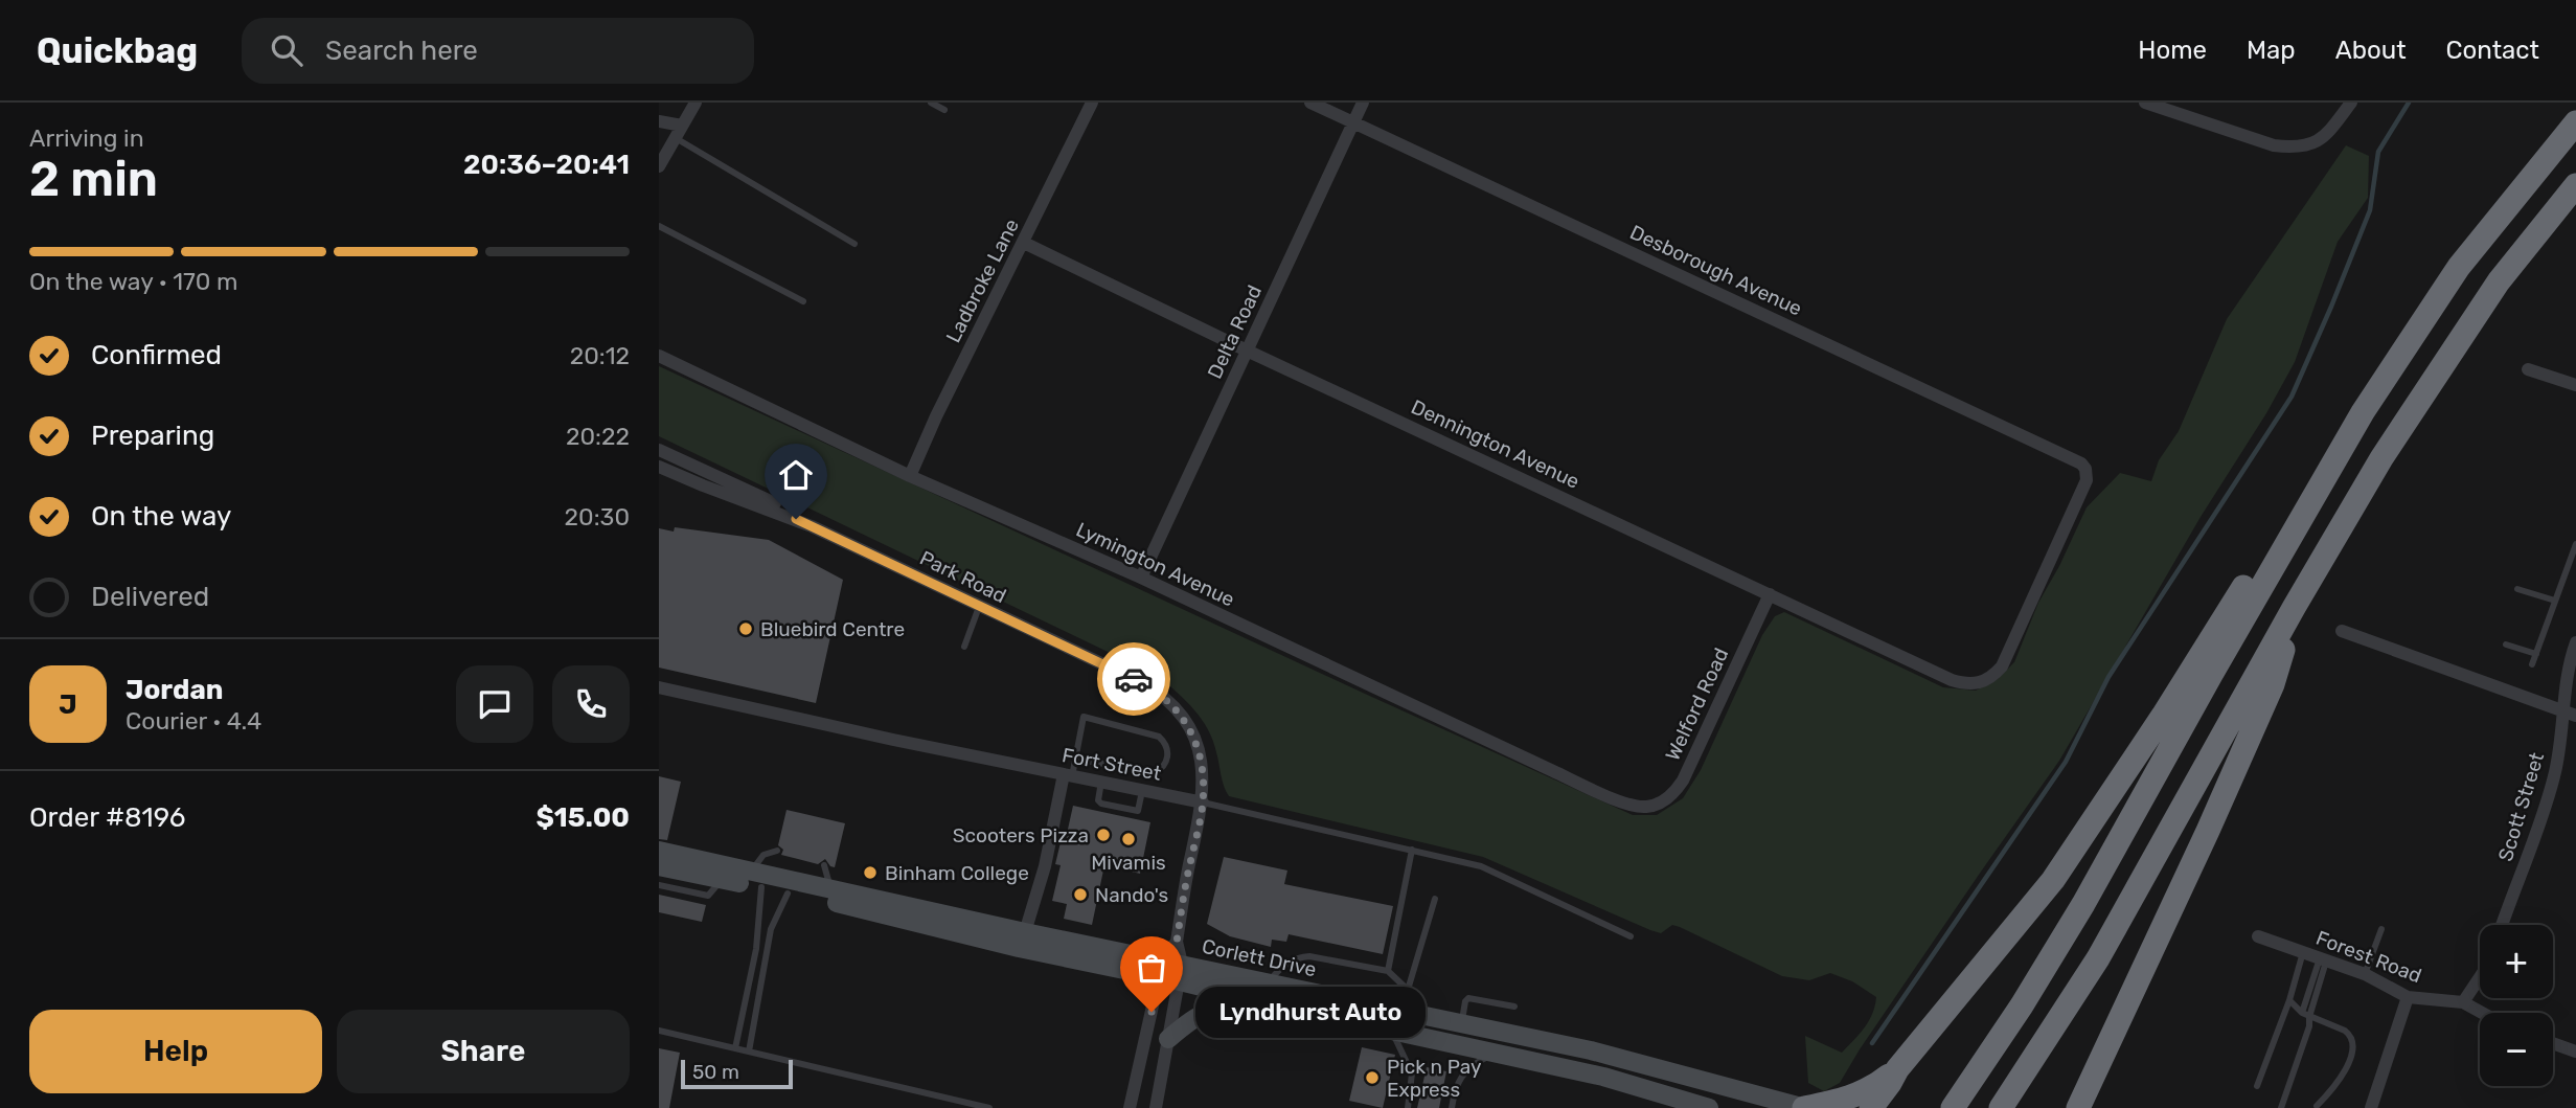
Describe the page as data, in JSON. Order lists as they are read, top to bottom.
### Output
{
  "streets": {
    "main road": ["Corlett Drive"],
    "street": [
      "Desborough Avenue",
      "Ladbroke Lane",
      "Delta Road",
      "Dennington Avenue",
      "Lymington Avenue",
      "Park Road",
      "Welford Road",
      "Fort Street",
      "Scott Street",
      "Forest Road"
    ]
  },
  "crossings": [
    ["Desborough Avenue", "Delta Road"],
    ["Desborough Avenue", "Dennington Avenue"],
    ["Ladbroke Lane", "Dennington Avenue"],
    ["Ladbroke Lane", "Lymington Avenue"],
    ["Delta Road", "Dennington Avenue"],
    ["Delta Road", "Lymington Avenue"],
    ["Dennington Avenue", "Welford Road"],
    ["Lymington Avenue", "Welford Road"],
    ["Park Road", "Fort Street"]
  ],
  "places": [
    "Bluebird Centre",
    "Scooters Pizza",
    "Mivamis",
    "Binham College",
    "Nando's",
    "Lyndhurst Auto",
    "Pick n Pay Express"
  ],
  "scale_bar": "50 m",
  "page": {
    "header": "Quickbag",
    "search": "Search here",
    "nav": [
      "Home",
      "Map",
      "About",
      "Contact"
    ],
    "heading": ["2 min", "Arriving in", "20:36–20:41"],
    "panel": [
      "Jordan",
      "Courier · 4.4",
      "Order #8196",
      "$15.00"
    ],
    "bar": "On the way · 170 m",
    "list": [
      ["Confirmed", "20:12"],
      ["Preparing", "20:22"],
      ["On the way", "20:30"],
      "Delivered"
    ],
    "round": "J",
    "map_buttons": ["+", "−"],
    "bubble": "Lyndhurst Auto",
    "buttons": ["Help", "Share"],
    "scale": "50 m"
  }
}
